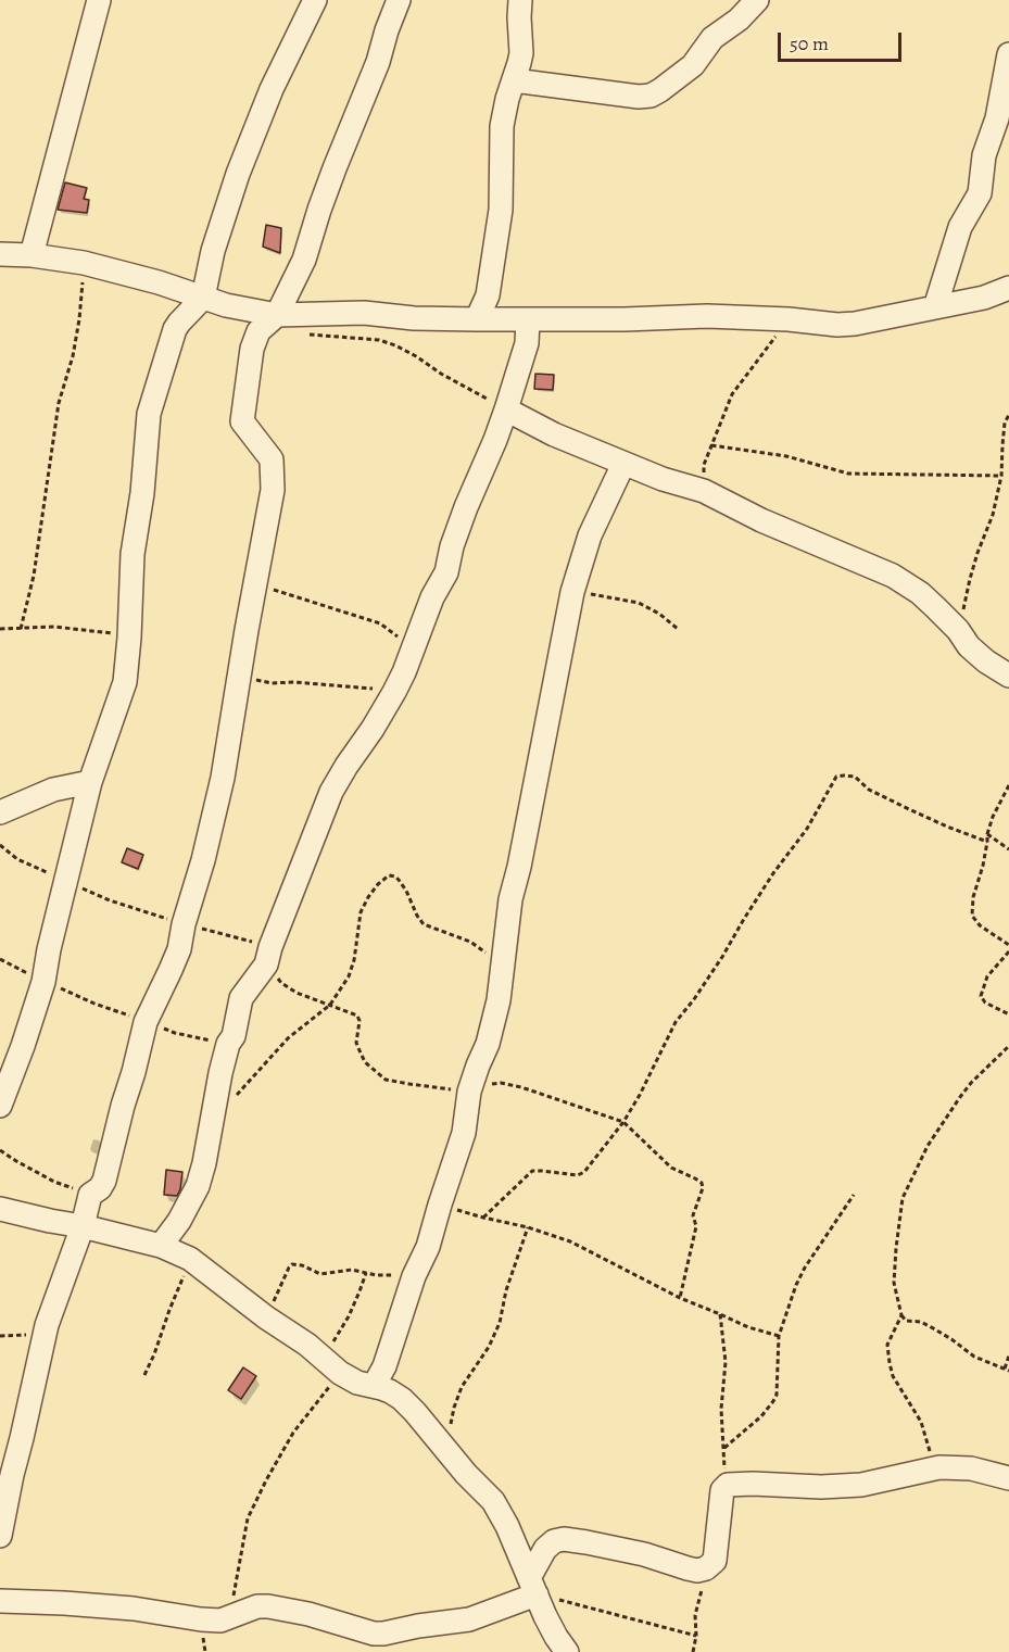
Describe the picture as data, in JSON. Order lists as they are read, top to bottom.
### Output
{
  "scale_bar": "50 m"
}
